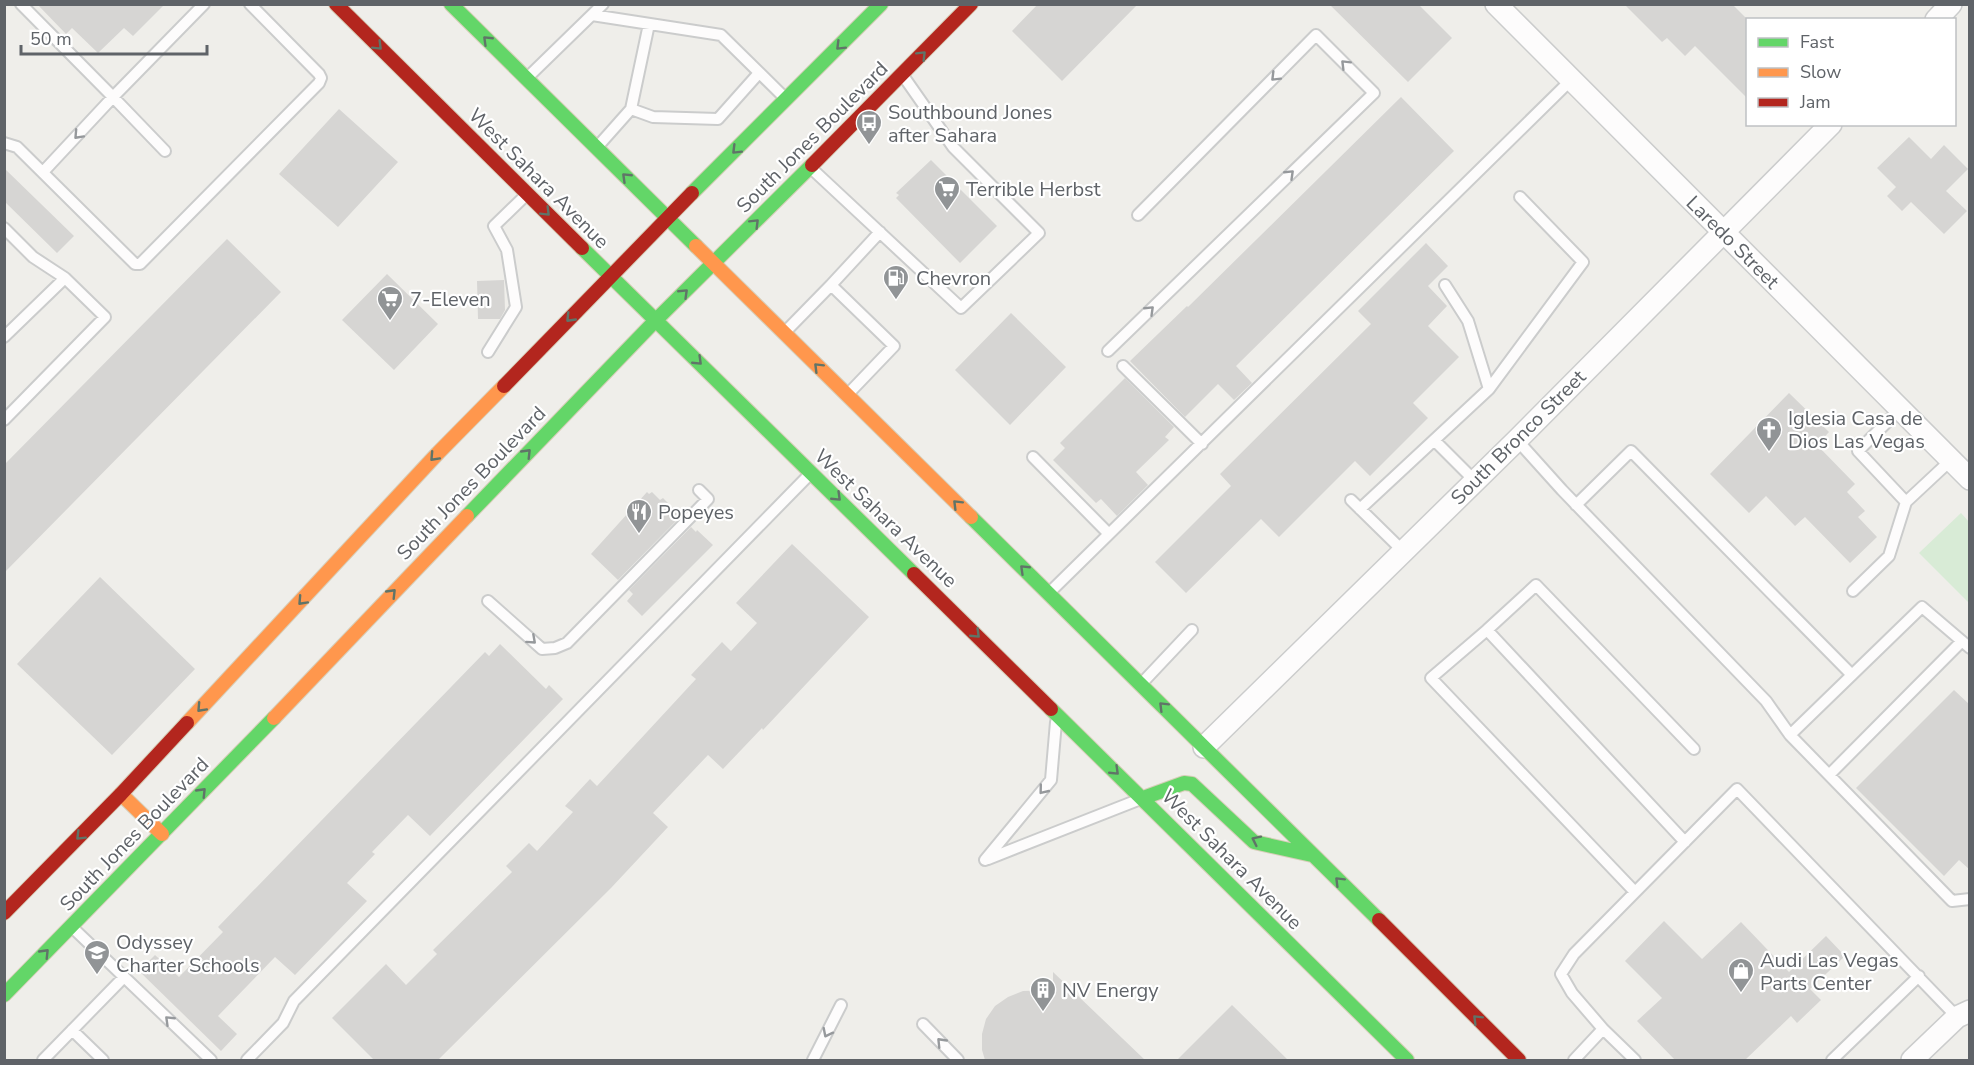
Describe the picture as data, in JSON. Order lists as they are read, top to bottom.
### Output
{
  "streets": {
    "main road": ["South Jones Boulevard", "West Sahara Avenue"],
    "street": ["Laredo Street", "South Bronco Street"]
  },
  "crossings": [
    ["South Jones Boulevard", "West Sahara Avenue"],
    ["Laredo Street", "South Bronco Street"]
  ],
  "places": {
    "bus stop": ["Southbound Jones after Sahara"],
    "supermarket": ["Terrible Herbst", "7-Eleven"],
    "fuel station": ["Chevron"],
    "church": ["Iglesia Casa de Dios Las Vegas"],
    "restaurant": ["Popeyes"],
    "school or university": ["Odyssey Charter Schools"],
    "shop": ["Audi Las Vegas Parts Center"],
    "building": ["NV Energy"]
  },
  "legend": ["Fast", "Slow", "Jam"],
  "scale_bar": "50 m"
}
